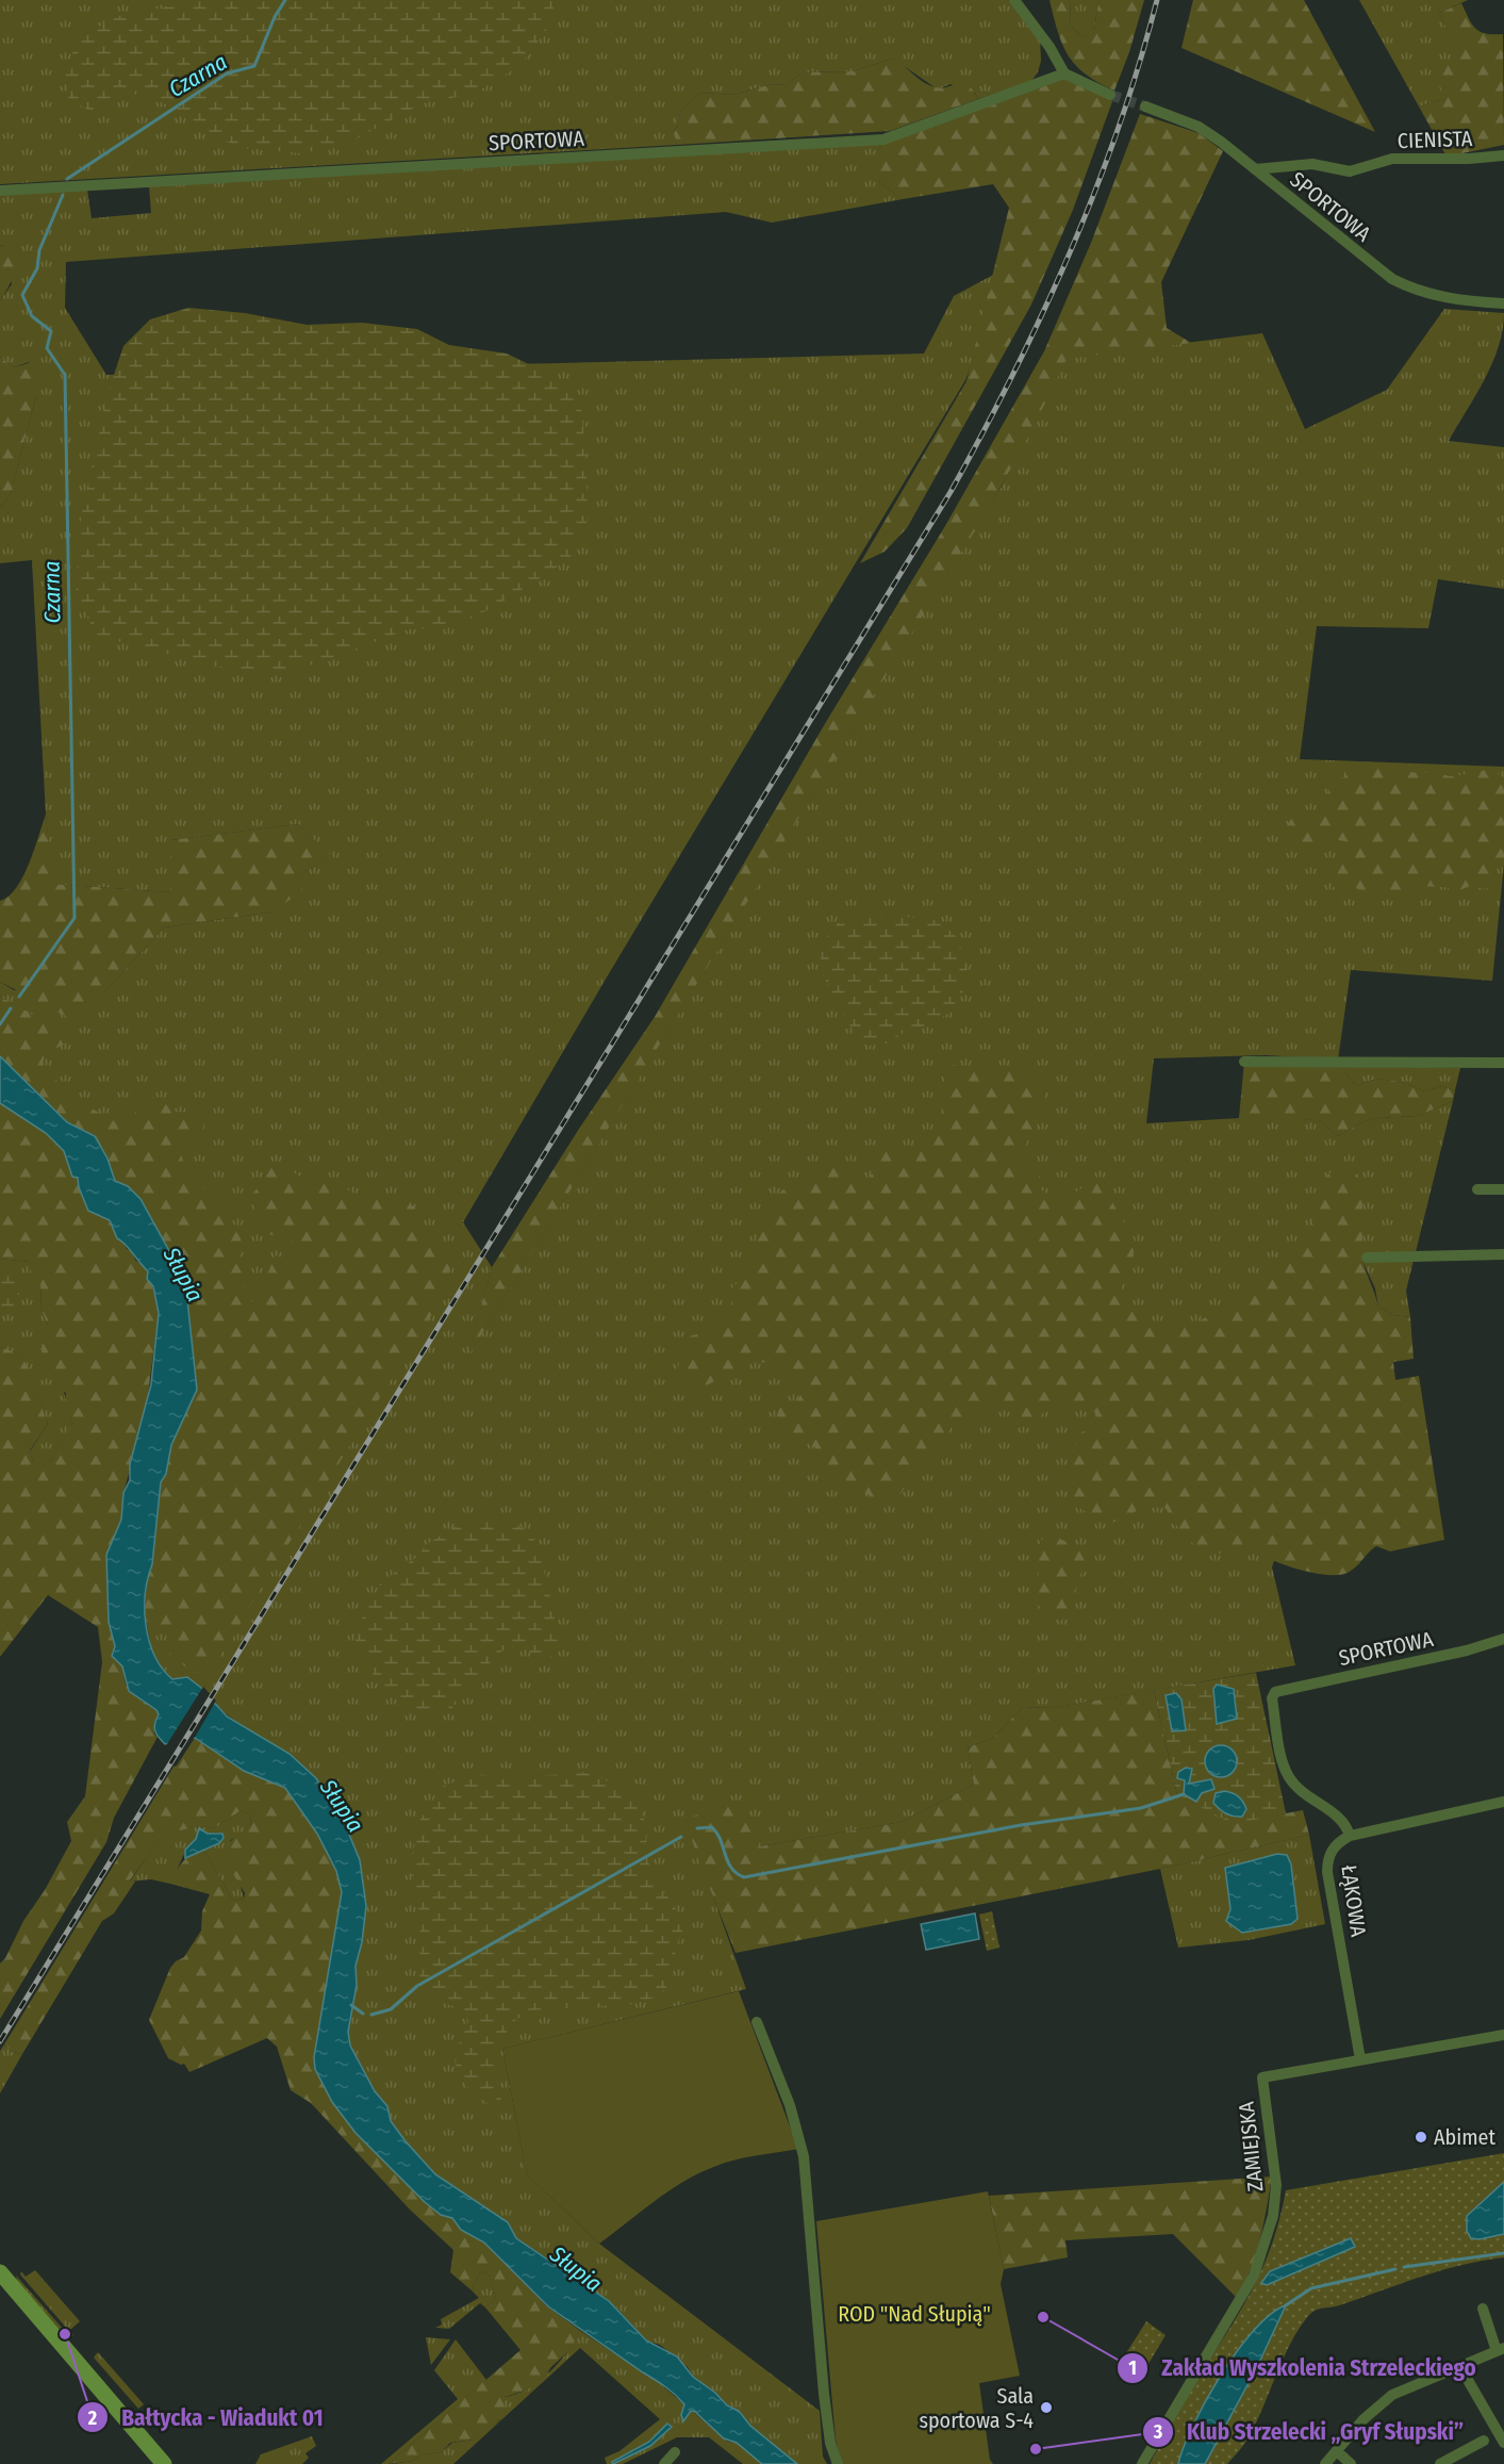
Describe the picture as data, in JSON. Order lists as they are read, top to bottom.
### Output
{
  "streets": {
    "street": [
      "CIENISTA",
      "SPORTOWA",
      "ŁĄKOWA",
      "ZAMIEJSKA"
    ]
  },
  "crossings": [
    ["CIENISTA", "SPORTOWA"],
    ["SPORTOWA", "ŁĄKOWA"],
    ["ŁĄKOWA", "ZAMIEJSKA"]
  ],
  "water": ["Czarna", "Słupia"],
  "parks": ["ROD \"Nad Słupią\""],
  "places": [
    "Abimet",
    "Zakład Wyszkolenia Strzeleckiego",
    "Bałtycka - Wiadukt 01",
    "Sala sportowa S-4",
    "Klub Strzelecki „Gryf Słupski”"
  ]
}
